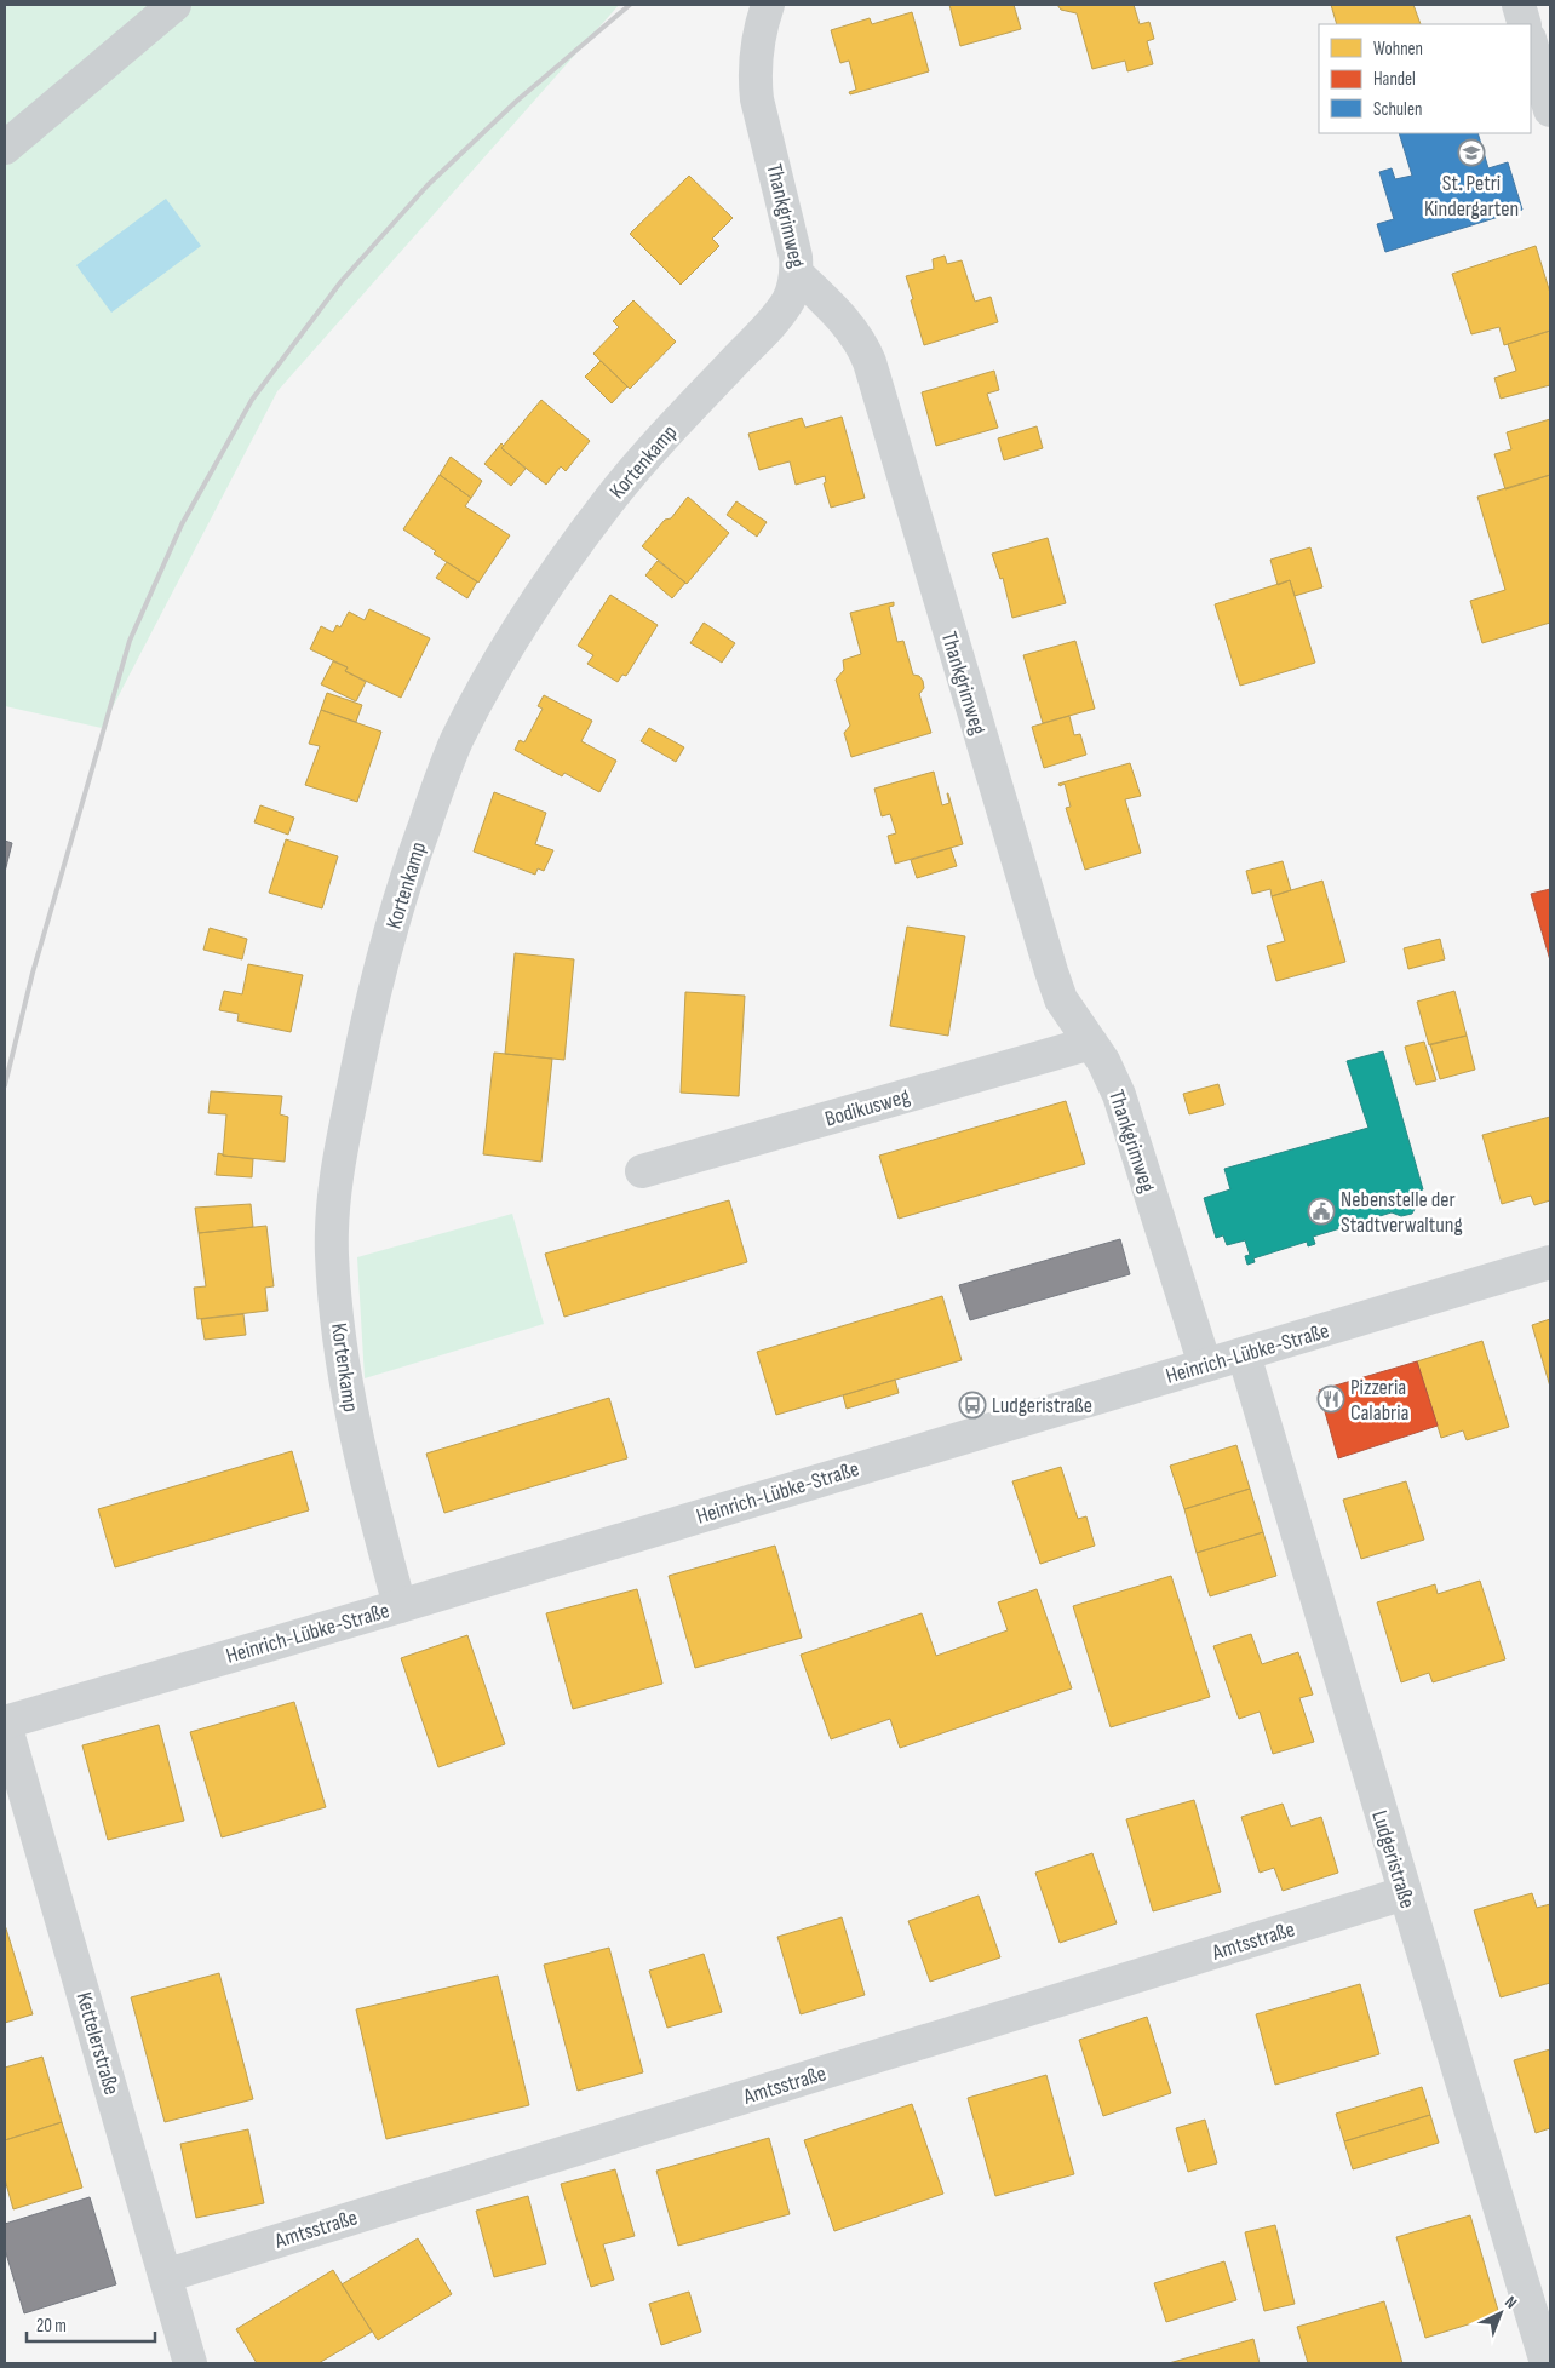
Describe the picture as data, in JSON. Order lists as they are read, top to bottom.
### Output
{
  "streets": {
    "street": [
      "Thankgrimweg",
      "Kortenkamp",
      "Bodikusweg",
      "Heinrich-Lübke-Straße",
      "Ludgeristraße",
      "Amtsstraße",
      "Kettelerstraße"
    ]
  },
  "crossings": [
    ["Thankgrimweg", "Kortenkamp"],
    ["Thankgrimweg", "Bodikusweg"],
    ["Thankgrimweg", "Heinrich-Lübke-Straße"],
    ["Kortenkamp", "Heinrich-Lübke-Straße"],
    ["Heinrich-Lübke-Straße", "Ludgeristraße"],
    ["Heinrich-Lübke-Straße", "Kettelerstraße"],
    ["Ludgeristraße", "Amtsstraße"],
    ["Amtsstraße", "Kettelerstraße"]
  ],
  "places": {
    "school or university": ["St. Petri Kindergarten"],
    "public building": ["Nebenstelle der Stadtverwaltung"],
    "restaurant": ["Pizzeria Calabria"],
    "bus stop": ["Ludgeristraße"]
  },
  "legend": ["Wohnen", "Handel", "Schulen"],
  "scale_bar": "20 m",
  "north": "top right"
}
